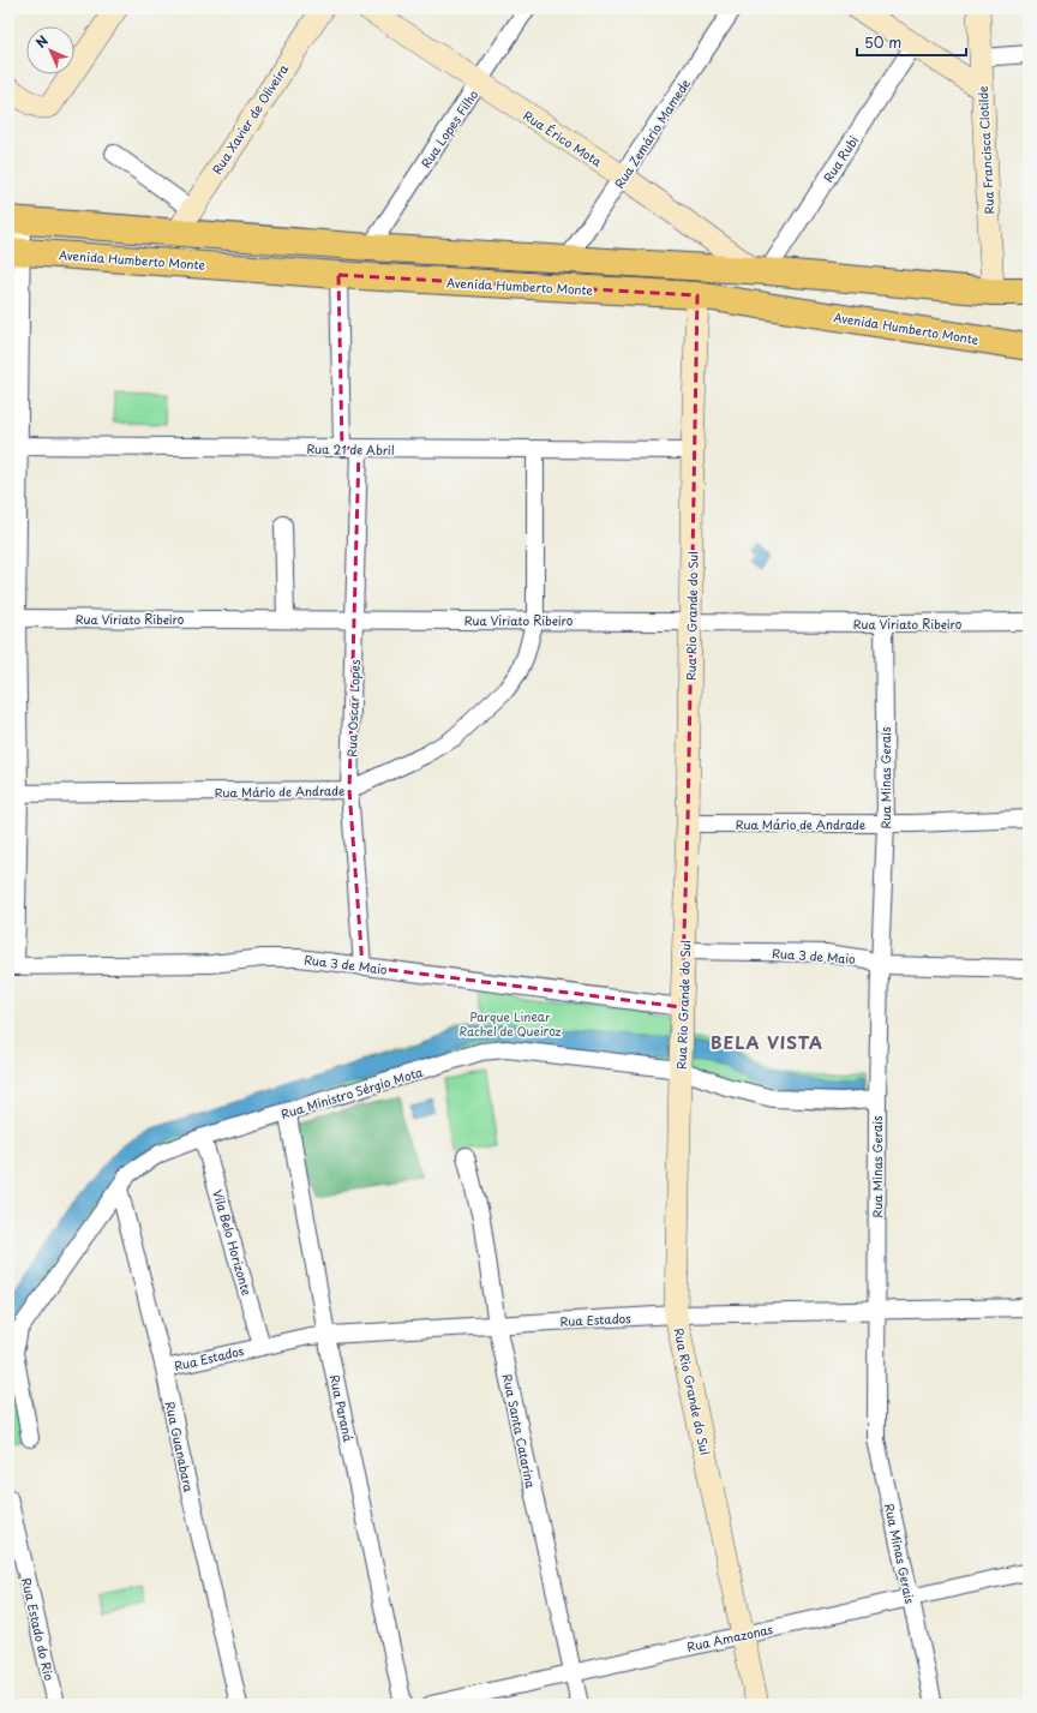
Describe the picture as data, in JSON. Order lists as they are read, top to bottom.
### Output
{
  "streets": {
    "main road": ["Avenida Humberto Monte"],
    "street": [
      "Rua Xavier de Oliveira",
      "Rua Lopes Filho",
      "Rua Zemário Mamede",
      "Rua Érico Mota",
      "Rua Francisca Clotilde",
      "Rua Rubi",
      "Rua 21 de Abril",
      "Rua Rio Grande do Sul",
      "Rua Viriato Ribeiro",
      "Rua Oscar Lopes",
      "Rua Minas Gerais",
      "Rua Mário de Andrade",
      "Rua 3 de Maio",
      "Rua Ministro Sérgio Mota",
      "Vila Belo Horizonte",
      "Rua Estados",
      "Rua Paraná",
      "Rua Santa Catarina",
      "Rua Guanabara",
      "Rua Estado do Rio",
      "Rua Amazonas"
    ]
  },
  "crossings": [
    ["Rua Lopes Filho", "Rua Érico Mota"],
    ["Rua Zemário Mamede", "Rua Érico Mota"],
    ["Rua Érico Mota", "Rua Rubi"],
    ["Avenida Humberto Monte", "Rua Rio Grande do Sul"],
    ["Avenida Humberto Monte", "Rua Oscar Lopes"],
    ["Rua 21 de Abril", "Rua Rio Grande do Sul"],
    ["Rua 21 de Abril", "Rua Oscar Lopes"],
    ["Rua 21 de Abril", "Rua Mário de Andrade"],
    ["Rua Rio Grande do Sul", "Rua Viriato Ribeiro"],
    ["Rua Rio Grande do Sul", "Rua Mário de Andrade"],
    ["Rua Rio Grande do Sul", "Rua 3 de Maio"],
    ["Rua Rio Grande do Sul", "Rua Ministro Sérgio Mota"],
    ["Rua Rio Grande do Sul", "Rua Estados"],
    ["Rua Rio Grande do Sul", "Rua Amazonas"],
    ["Rua Viriato Ribeiro", "Rua Oscar Lopes"],
    ["Rua Viriato Ribeiro", "Rua Minas Gerais"],
    ["Rua Viriato Ribeiro", "Rua Mário de Andrade"],
    ["Rua Oscar Lopes", "Rua Mário de Andrade"],
    ["Rua Oscar Lopes", "Rua 3 de Maio"],
    ["Rua Minas Gerais", "Rua Mário de Andrade"],
    ["Rua Minas Gerais", "Rua 3 de Maio"],
    ["Rua Minas Gerais", "Rua Ministro Sérgio Mota"],
    ["Rua Minas Gerais", "Rua Estados"],
    ["Rua Minas Gerais", "Rua Amazonas"],
    ["Rua Ministro Sérgio Mota", "Vila Belo Horizonte"],
    ["Rua Ministro Sérgio Mota", "Rua Paraná"],
    ["Rua Ministro Sérgio Mota", "Rua Guanabara"],
    ["Vila Belo Horizonte", "Rua Estados"],
    ["Rua Estados", "Rua Paraná"],
    ["Rua Estados", "Rua Santa Catarina"],
    ["Rua Estados", "Rua Guanabara"],
    ["Rua Santa Catarina", "Rua Amazonas"]
  ],
  "districts": ["BELA VISTA"],
  "parks": ["Parque Linear Rachel de Queiroz"],
  "scale_bar": "50 m",
  "north": "top left"
}
